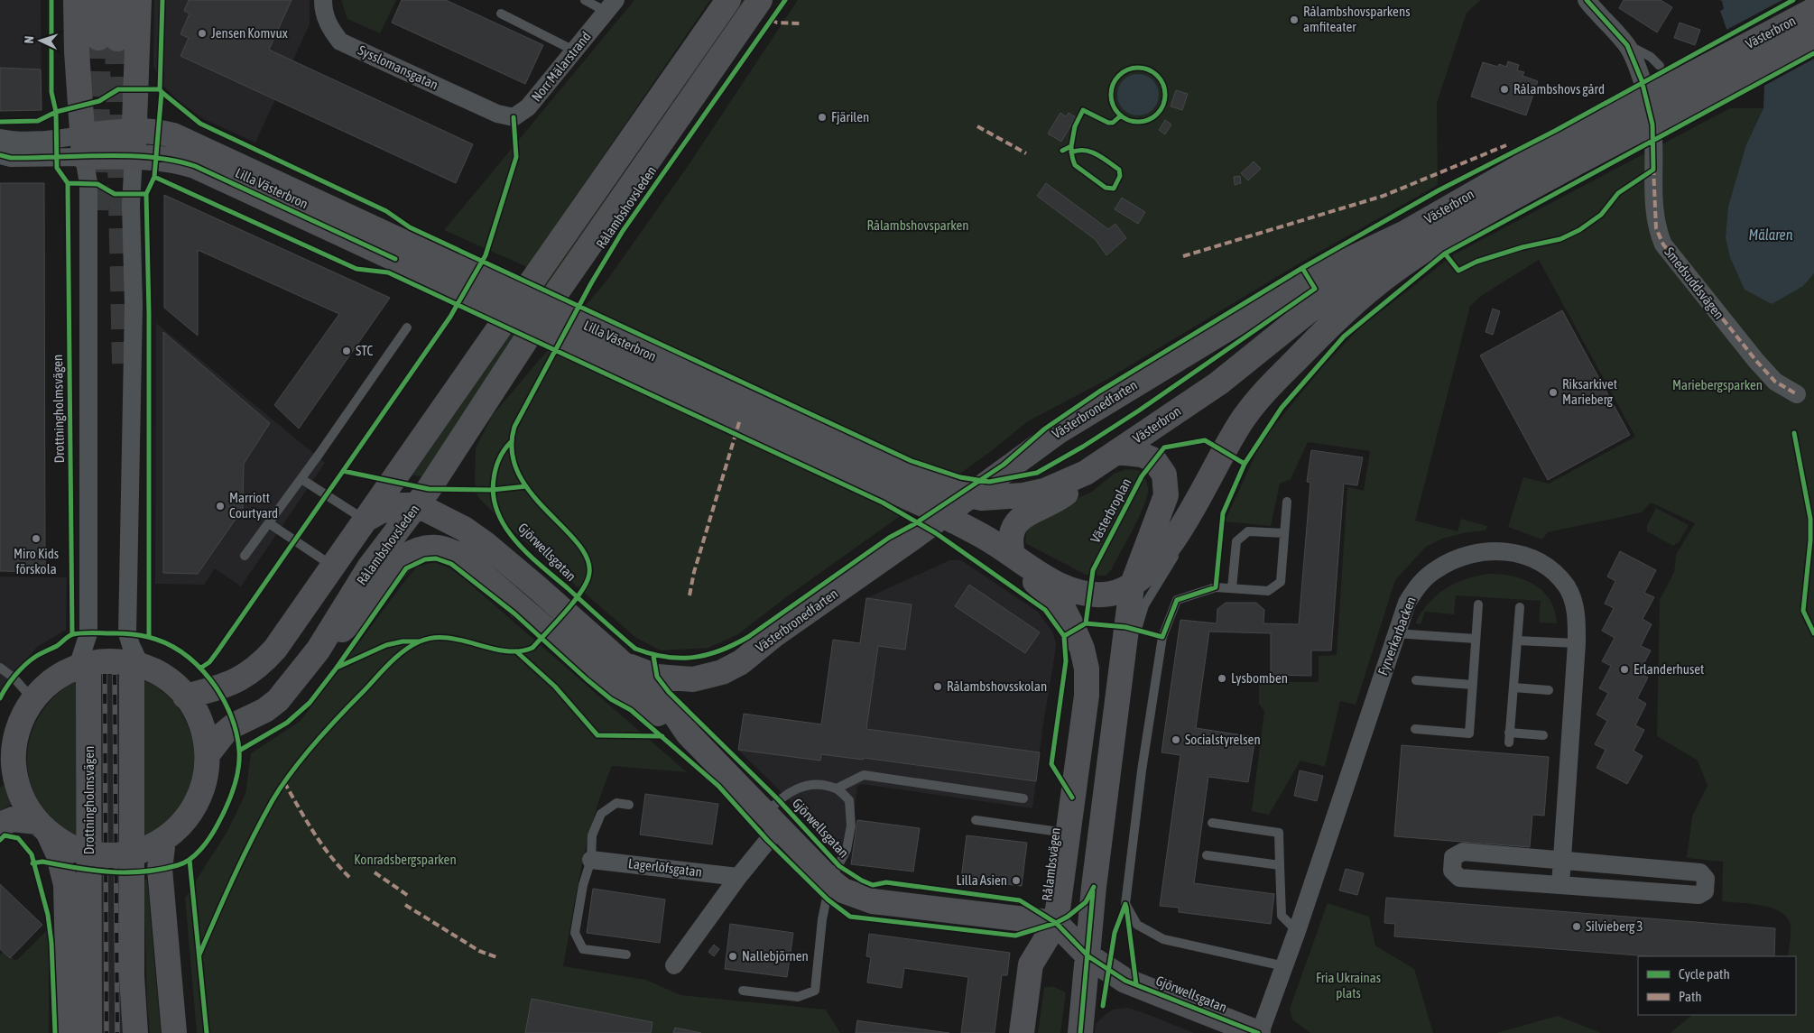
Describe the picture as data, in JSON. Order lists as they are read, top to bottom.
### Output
{
  "streets": {
    "main road": [
      "Västerbron",
      "Lilla Västerbron",
      "Rålambshovsleden",
      "Drottningholmsvägen",
      "Västerbronedfarten",
      "Gjörwellsgatan",
      "Rålambsvägen"
    ],
    "street": [
      "Norr Mälarstrand",
      "Sysslomansgatan",
      "Smedsuddsvägen",
      "Fyrverkarbacken",
      "Lagerlöfsgatan"
    ],
    "cycle path": ["Västerbroplan"]
  },
  "crossings": [
    ["Västerbron", "Västerbronedfarten"],
    ["Västerbron", "Rålambsvägen"],
    ["Norr Mälarstrand", "Sysslomansgatan"],
    ["Lilla Västerbron", "Drottningholmsvägen"],
    ["Lilla Västerbron", "Rålambsvägen"],
    ["Gjörwellsgatan", "Fyrverkarbacken"],
    ["Gjörwellsgatan", "Rålambsvägen"]
  ],
  "water": ["Mälaren"],
  "parks": [
    "Rålambshovsparken",
    "Mariebergsparken",
    "Konradsbergsparken",
    "Fria Ukrainas plats"
  ],
  "places": [
    "Rålambshovsparkens amfiteater",
    "Jensen Komvux",
    "Rålambshovs gård",
    "Fjärilen",
    "STC",
    "Riksarkivet Marieberg",
    "Marriott Courtyard",
    "Miro Kids förskola",
    "Erlanderhuset",
    "Lysbomben",
    "Rålambshovsskolan",
    "Socialstyrelsen",
    "Lilla Asien",
    "Silvieberg 3",
    "Nallebjörnen"
  ],
  "legend": ["Cycle path", "Path"],
  "north": "left"
}
